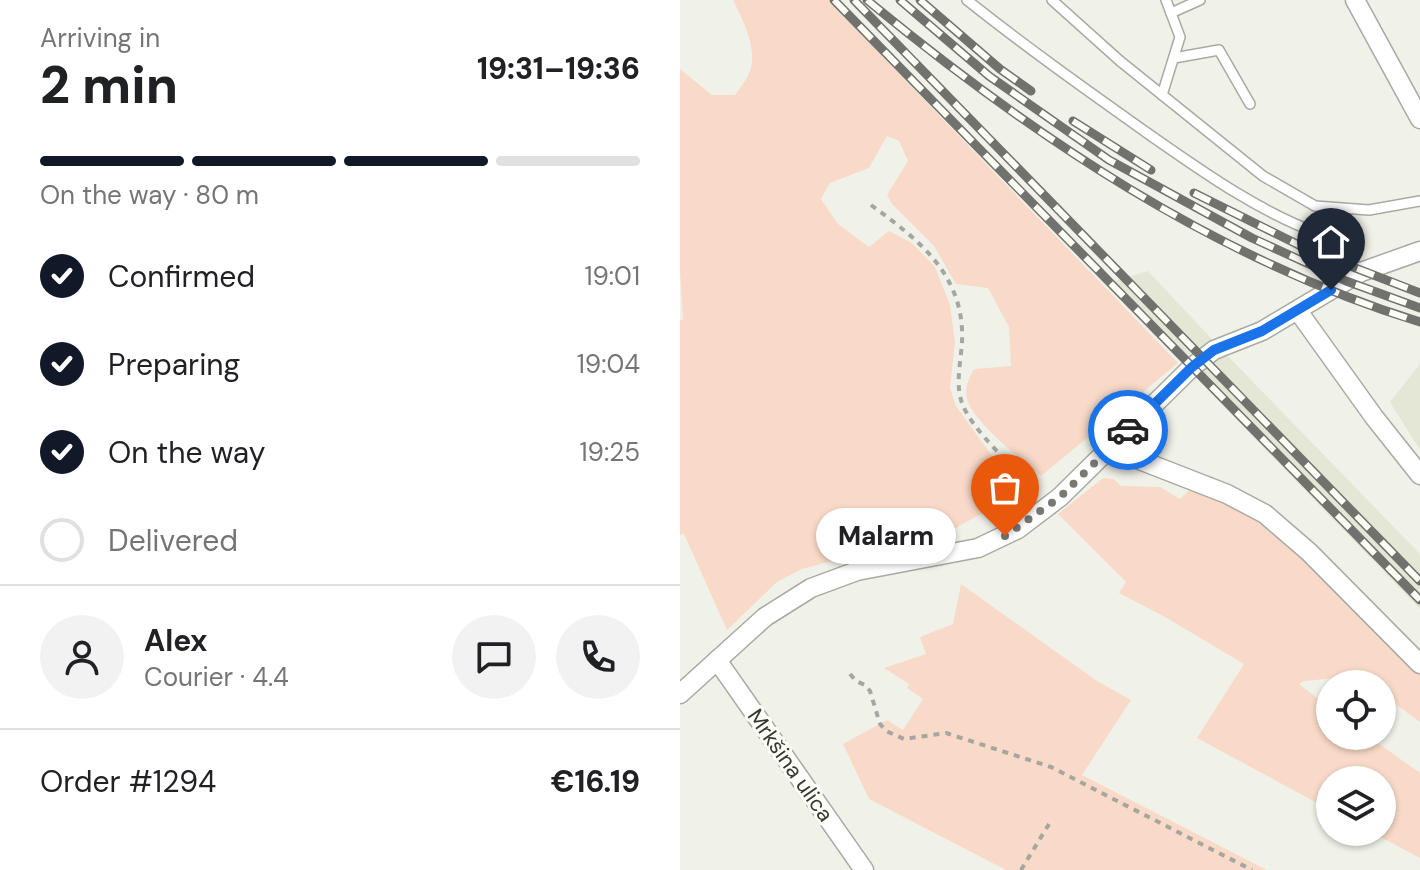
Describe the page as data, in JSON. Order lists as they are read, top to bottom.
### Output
{
  "streets": {
    "street": ["Mrkšina ulica"]
  },
  "places": ["Malarm"],
  "page": {
    "heading": ["2 min", "Arriving in", "19:31–19:36"],
    "panel": [
      "Alex",
      "Courier · 4.4",
      "Order #1294",
      "€16.19"
    ],
    "bar": "On the way · 80 m",
    "list": [
      ["Confirmed", "19:01"],
      ["Preparing", "19:04"],
      ["On the way", "19:25"],
      "Delivered"
    ],
    "bubble": "Malarm"
  }
}
